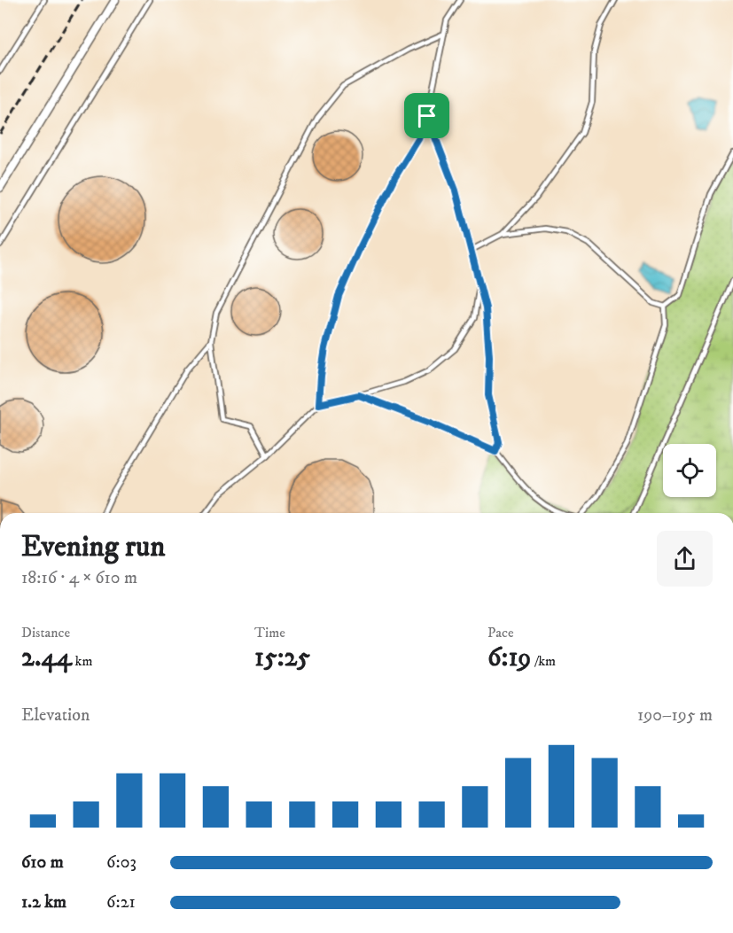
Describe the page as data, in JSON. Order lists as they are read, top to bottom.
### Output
{
  "page": {
    "heading": ["Evening run", "18:16 · 4 × 610 m"],
    "stats": [
      ["Distance", "2.44 km"],
      ["Time", "15:25"],
      ["Pace", "6:19 /km"]
    ],
    "chart": ["Elevation", "190–195 m"],
    "list": [
      {
        "name": "610 m",
        "note": "6:03"
      },
      {
        "name": "1.2 km",
        "note": "6:21"
      }
    ]
  }
}
